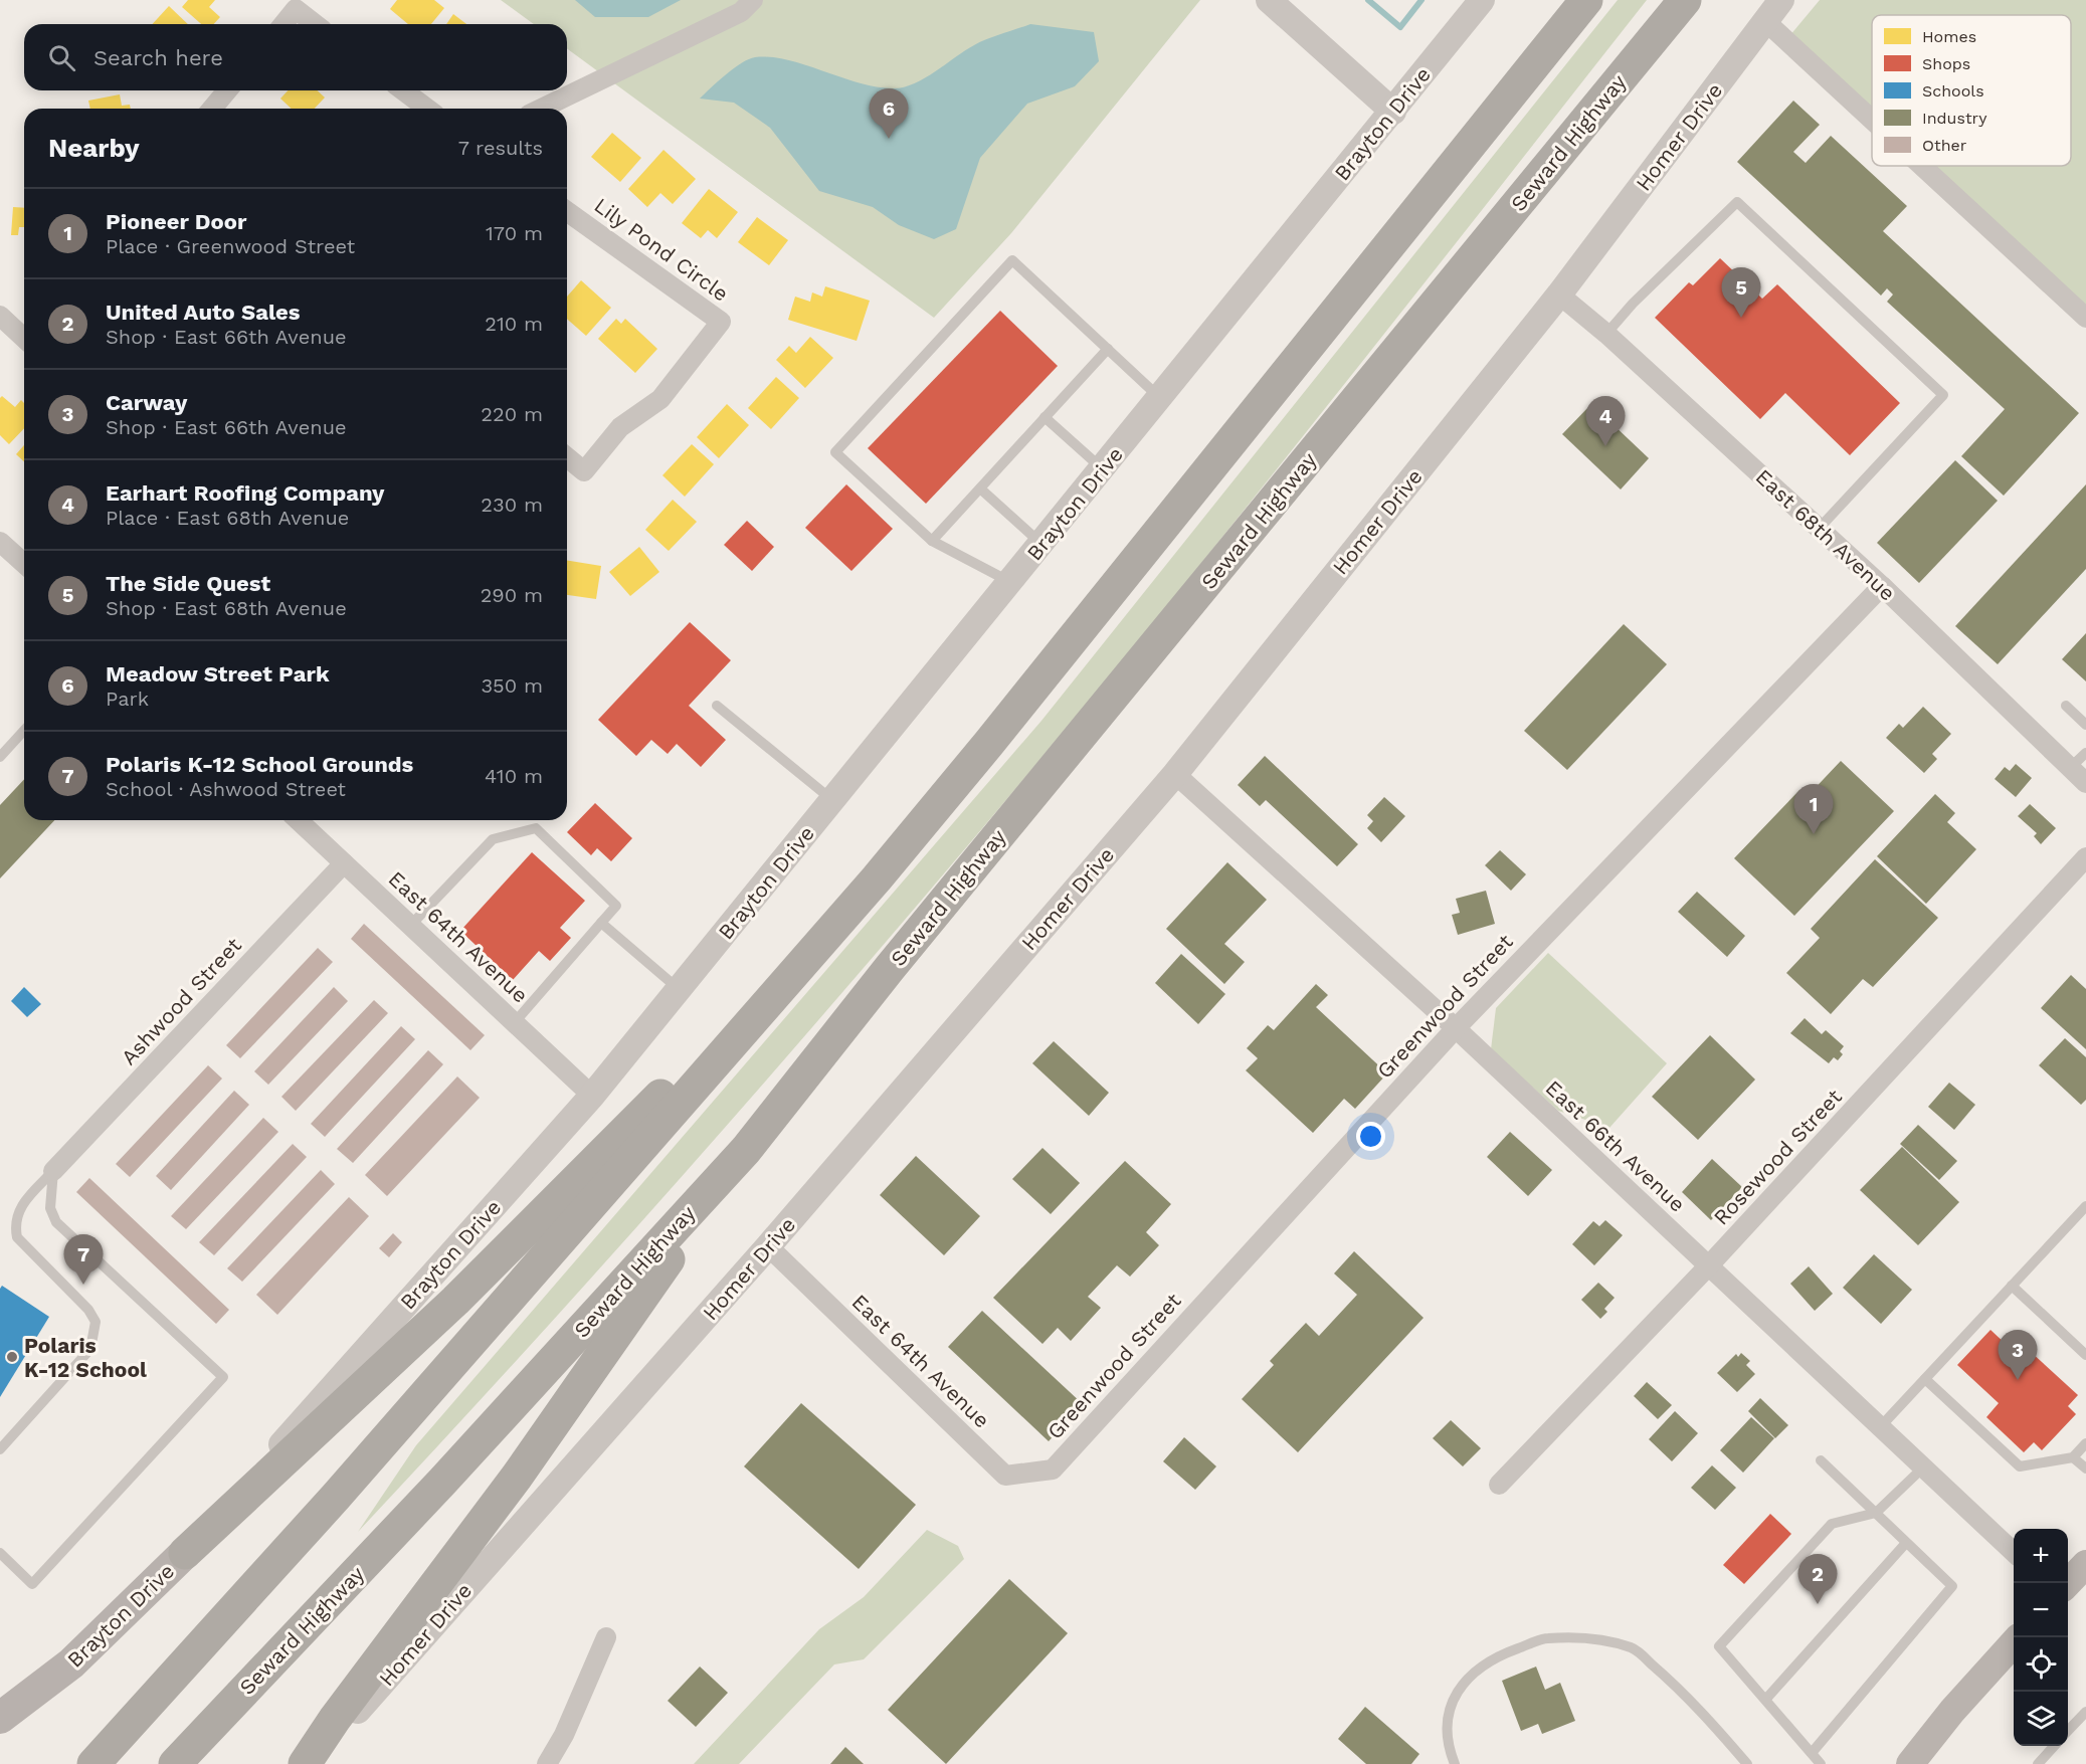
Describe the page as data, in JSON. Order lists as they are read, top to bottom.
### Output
{
  "streets": {
    "highway": ["Seward Highway"],
    "main road": ["Brayton Drive"],
    "street": [
      "Homer Drive",
      "Lily Pond Circle",
      "East 68th Avenue",
      "East 64th Avenue",
      "Ashwood Street",
      "Greenwood Street",
      "East 66th Avenue",
      "Rosewood Street"
    ]
  },
  "crossings": [
    ["Brayton Drive", "East 64th Avenue"],
    ["Homer Drive", "East 68th Avenue"],
    ["Homer Drive", "East 64th Avenue"],
    ["Homer Drive", "East 66th Avenue"],
    ["East 68th Avenue", "Greenwood Street"],
    ["East 64th Avenue", "Ashwood Street"],
    ["East 64th Avenue", "Greenwood Street"],
    ["Greenwood Street", "East 66th Avenue"],
    ["East 66th Avenue", "Rosewood Street"]
  ],
  "places": ["Polaris K-12 School"],
  "legend": [
    "Homes",
    "Shops",
    "Schools",
    "Industry",
    "Other"
  ],
  "page": {
    "search": "Search here",
    "pins": [
      "6",
      "5",
      "4",
      "1",
      "7",
      "3",
      "2"
    ],
    "heading": ["Nearby", "7 results"],
    "list": [
      {
        "mark": "1",
        "name": "Pioneer Door",
        "note": "Place · Greenwood Street",
        "value": "170 m"
      },
      {
        "mark": "2",
        "name": "United Auto Sales",
        "note": "Shop · East 66th Avenue",
        "value": "210 m"
      },
      {
        "mark": "3",
        "name": "Carway",
        "note": "Shop · East 66th Avenue",
        "value": "220 m"
      },
      {
        "mark": "4",
        "name": "Earhart Roofing Company",
        "note": "Place · East 68th Avenue",
        "value": "230 m"
      },
      {
        "mark": "5",
        "name": "The Side Quest",
        "note": "Shop · East 68th Avenue",
        "value": "290 m"
      },
      {
        "mark": "6",
        "name": "Meadow Street Park",
        "note": "Park",
        "value": "350 m"
      },
      {
        "mark": "7",
        "name": "Polaris K-12 School Grounds",
        "note": "School · Ashwood Street",
        "value": "410 m"
      }
    ],
    "map_buttons": ["+", "−"]
  }
}
